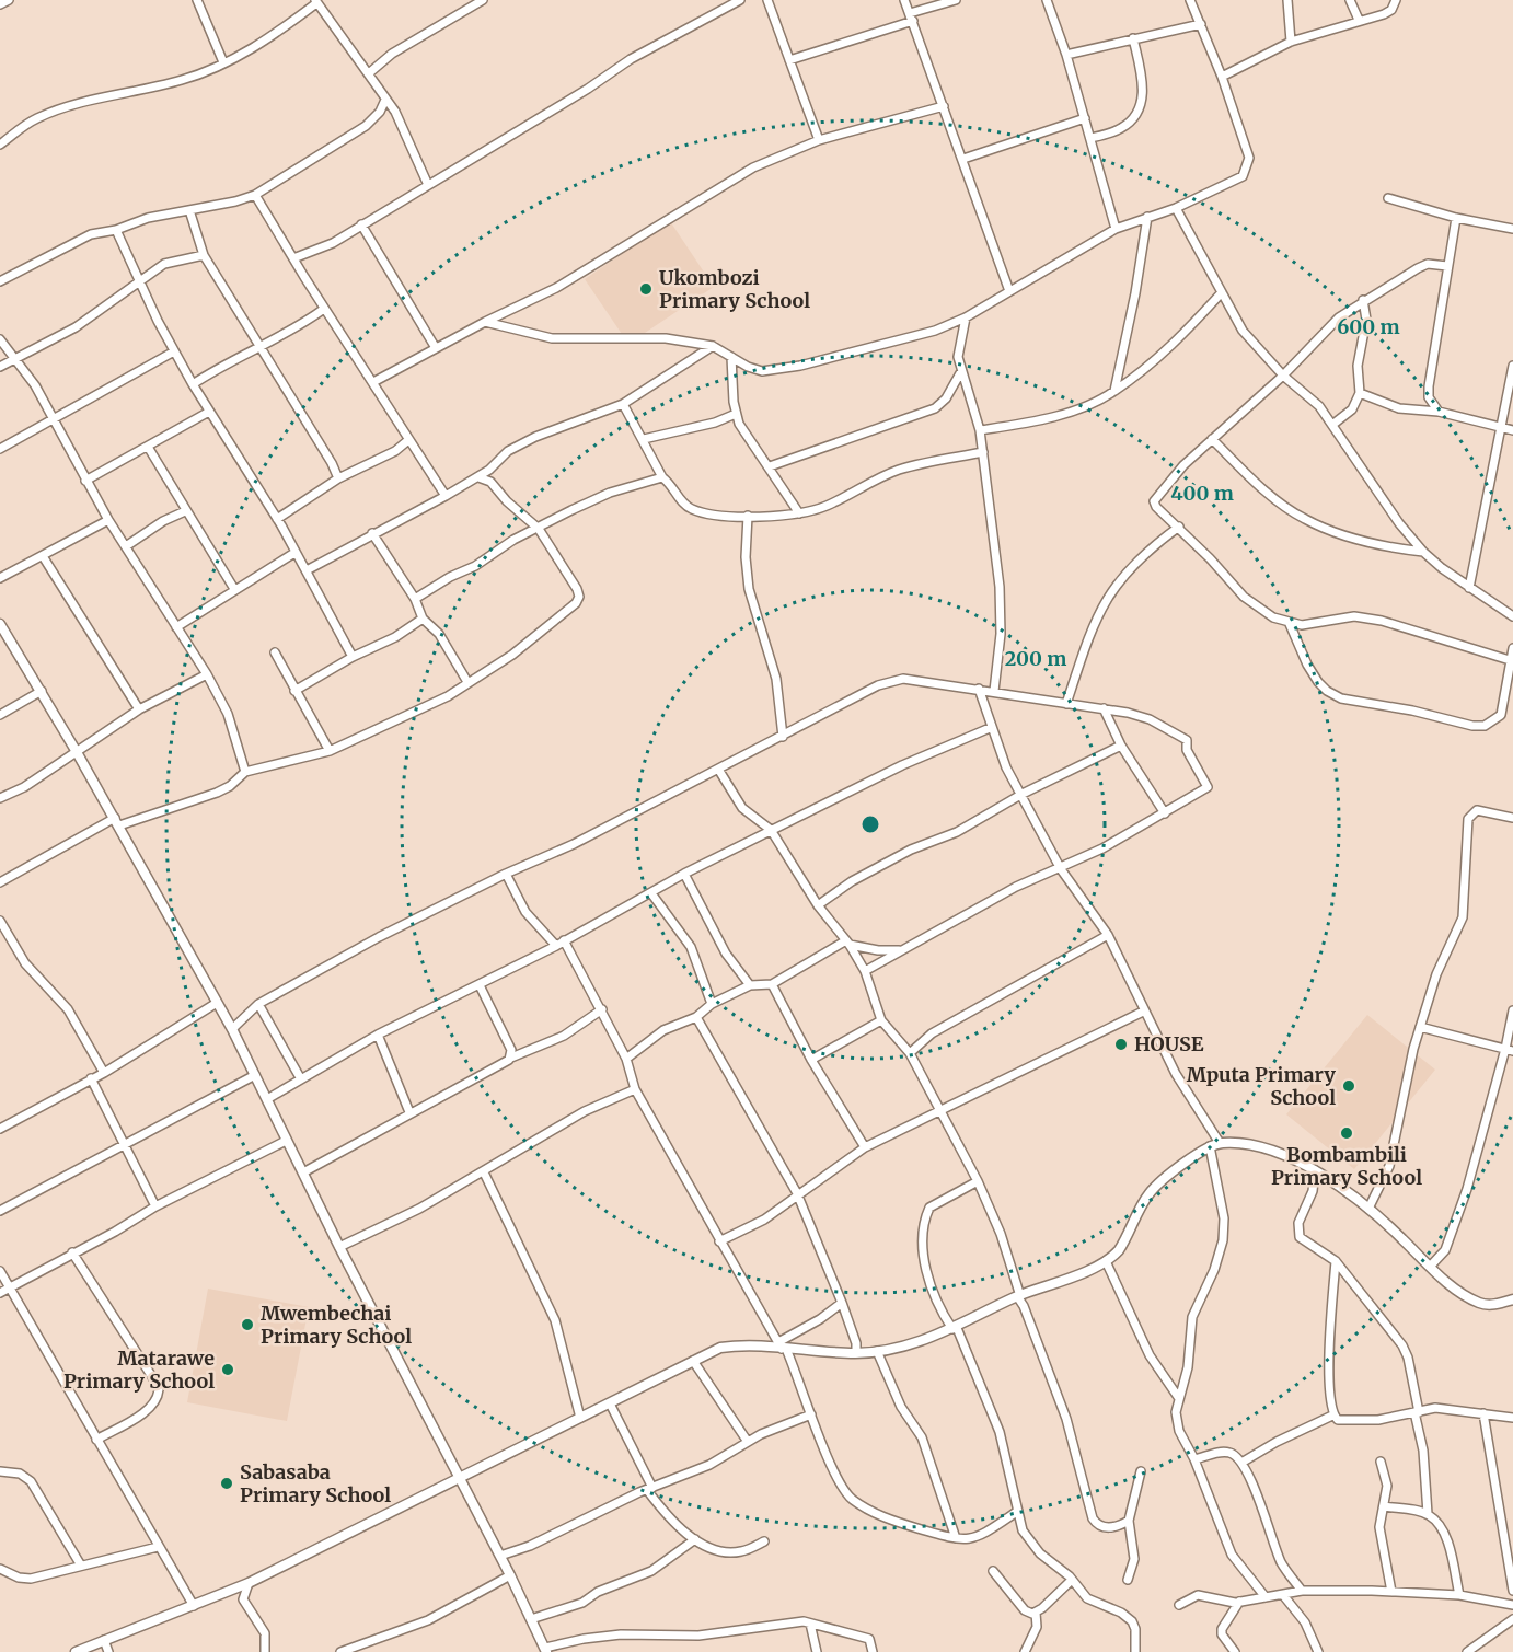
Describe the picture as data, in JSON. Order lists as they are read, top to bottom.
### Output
{
  "places": [
    "Ukombozi Primary School",
    "HOUSE",
    "Mputa Primary School",
    "Bombambili Primary School",
    "Mwembechai Primary School",
    "Matarawe Primary School",
    "Sabasaba Primary School"
  ],
  "rings": ["600 m", "400 m", "200 m"]
}
